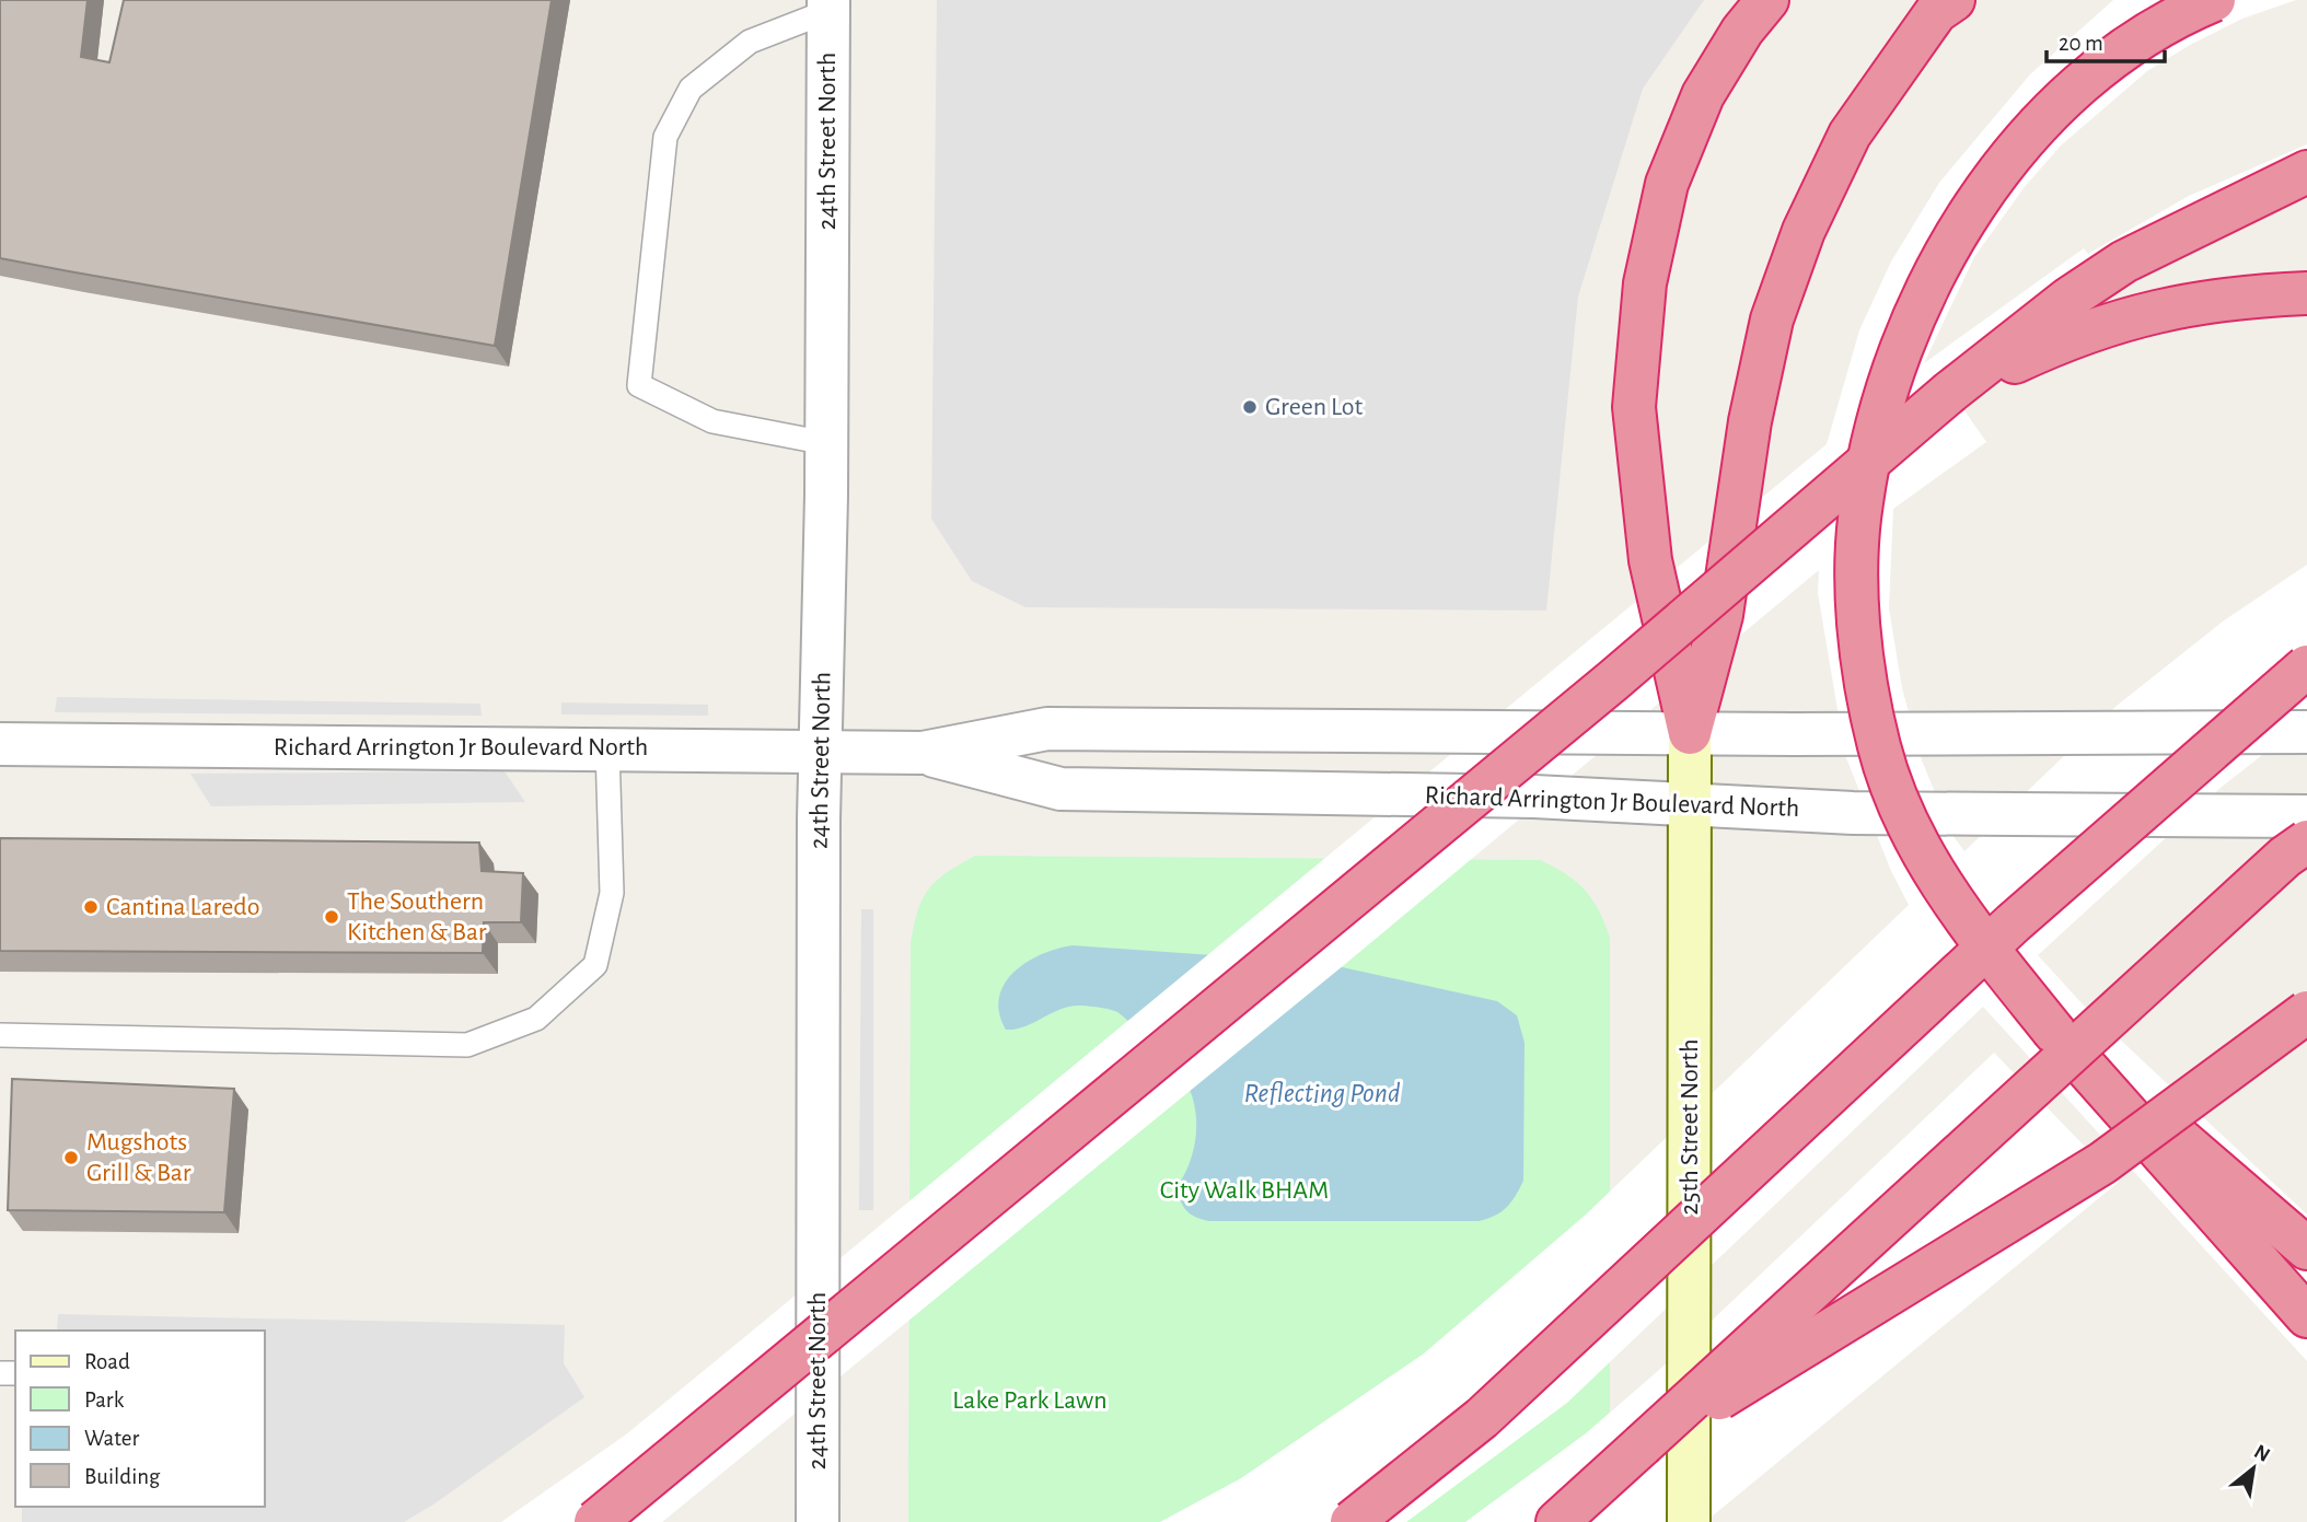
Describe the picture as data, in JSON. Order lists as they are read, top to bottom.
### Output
{
  "streets": {
    "main road": ["25th Street North"],
    "street": ["24th Street North", "Richard Arrington Jr Boulevard North"]
  },
  "crossings": [
    ["24th Street North", "Richard Arrington Jr Boulevard North"],
    ["Richard Arrington Jr Boulevard North", "25th Street North"]
  ],
  "water": ["Reflecting Pond"],
  "parks": ["City Walk BHAM", "Lake Park Lawn"],
  "places": [
    "Green Lot",
    "Cantina Laredo",
    "The Southern Kitchen & Bar",
    "Mugshots Grill & Bar"
  ],
  "legend": [
    "Road",
    "Park",
    "Water",
    "Building"
  ],
  "scale_bar": "20 m",
  "north": "top right"
}
